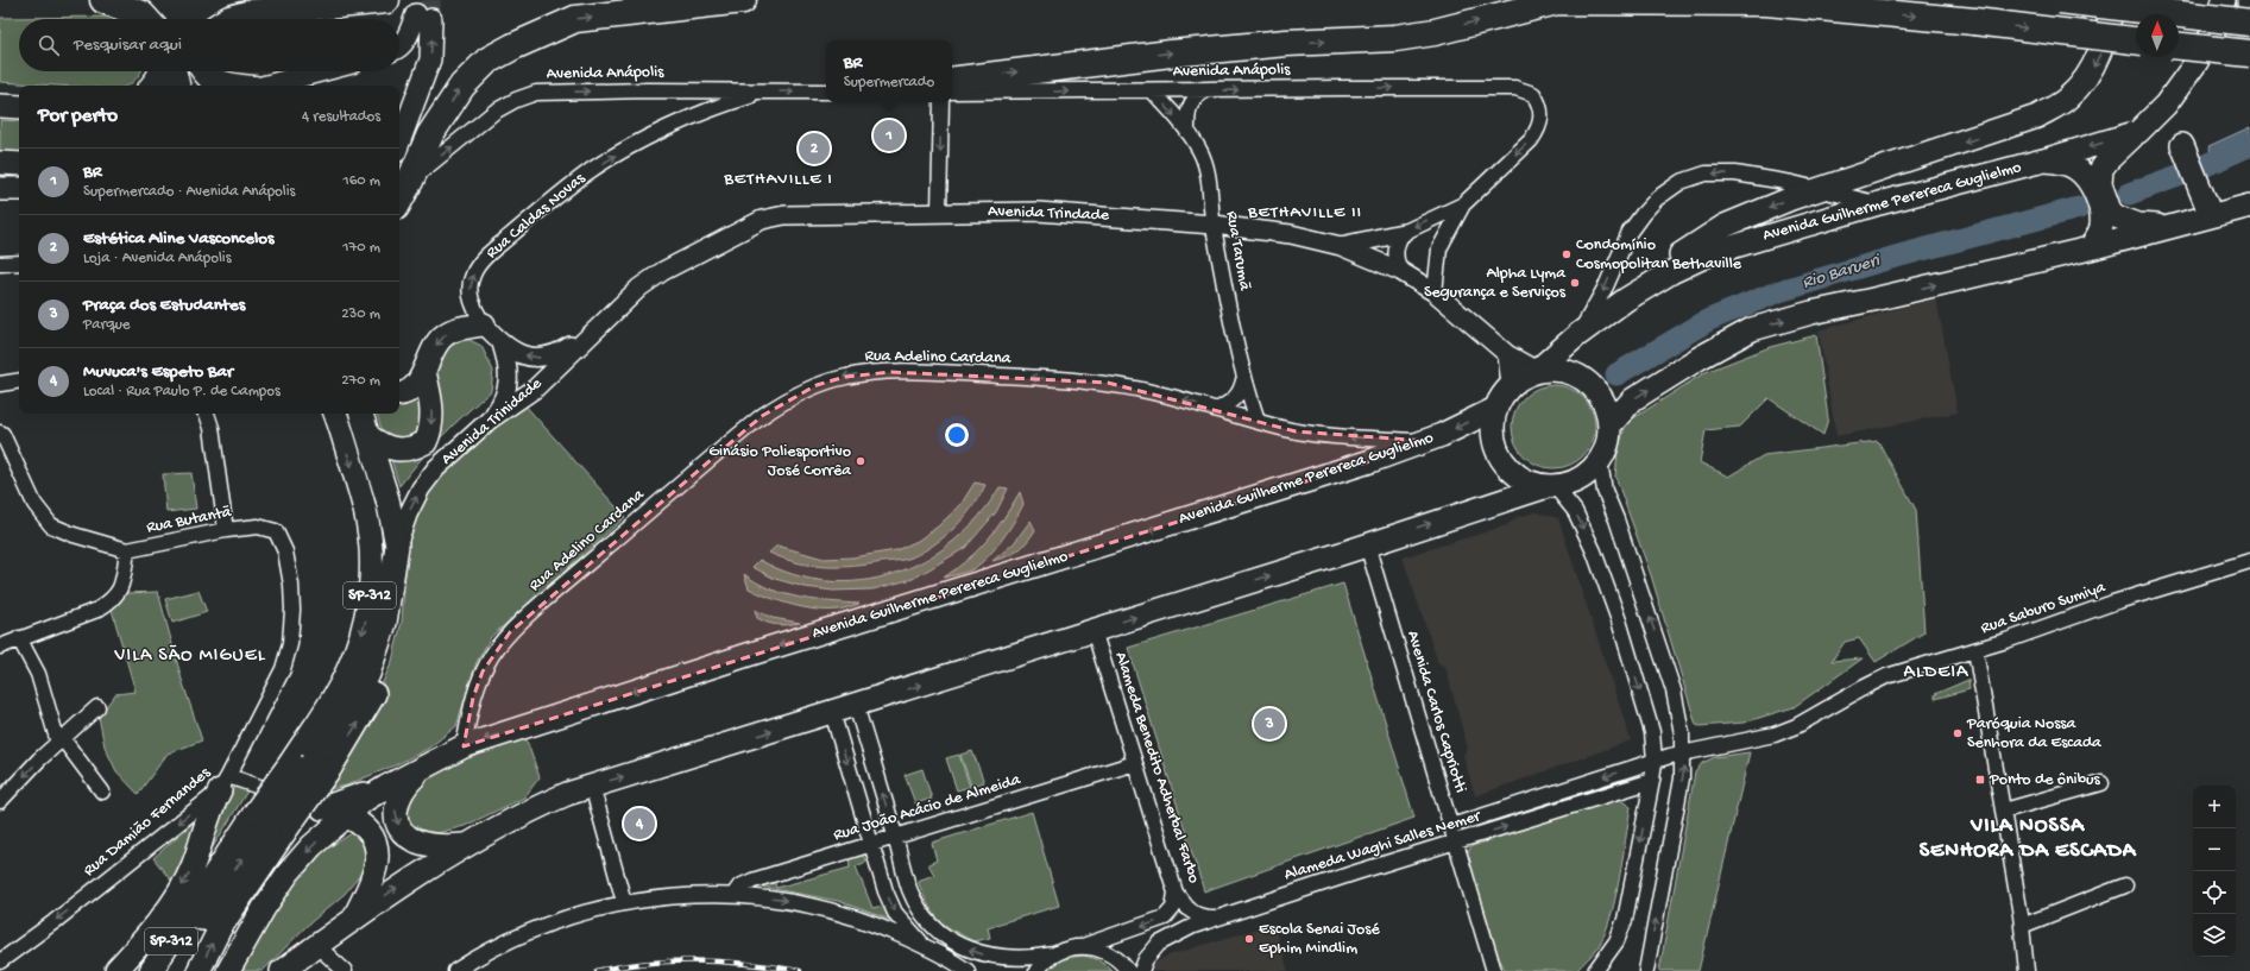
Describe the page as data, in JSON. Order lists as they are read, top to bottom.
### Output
{
  "streets": {
    "main road": ["Avenida Guilherme Perereca Guglielmo", "SP-312"],
    "street": [
      "Avenida Anápolis",
      "Avenida Trindade",
      "Rua Caldas Novas",
      "Rua Tarumã",
      "Rua Adelino Cardana",
      "Avenida Trinidade",
      "Rua Butantã",
      "Rua Saburo Sumiya",
      "Avenida Carlos Capriotti",
      "Alameda Benedito Adherbal Farbo",
      "Rua João Acácio de Almeida",
      "Rua Damião Fernandes",
      "Alameda Waghi Salles Nemer"
    ]
  },
  "crossings": [
    ["Avenida Anápolis", "Rua Caldas Novas"],
    ["Avenida Anápolis", "Rua Tarumã"],
    ["Avenida Guilherme Perereca Guglielmo", "Avenida Trindade"],
    ["Avenida Guilherme Perereca Guglielmo", "Rua Adelino Cardana"],
    ["Avenida Trindade", "Rua Caldas Novas"],
    ["Avenida Trindade", "Rua Tarumã"],
    ["Avenida Trindade", "Avenida Trinidade"],
    ["Rua Caldas Novas", "Avenida Trinidade"],
    ["Rua Tarumã", "Rua Adelino Cardana"],
    ["Rua Butantã", "Rua Damião Fernandes"],
    ["Rua Saburo Sumiya", "Alameda Waghi Salles Nemer"],
    ["Avenida Carlos Capriotti", "Alameda Waghi Salles Nemer"],
    ["Alameda Benedito Adherbal Farbo", "Rua João Acácio de Almeida"],
    ["Alameda Benedito Adherbal Farbo", "Alameda Waghi Salles Nemer"]
  ],
  "one_way": ["Rua Adelino Cardana", "Avenida Trinidade", "Rua Damião Fernandes"],
  "districts": [
    "BETHAVILLE I",
    "BETHAVILLE II",
    "VILA SÃO MIGUEL",
    "ALDEIA",
    "VILA NOSSA SENHORA DA ESCADA"
  ],
  "water": ["Rio Barueri"],
  "places": {
    "other": [
      "Condomínio Cosmopolitan Bethaville",
      "Alpha Lyma Segurança e Serviços",
      "Ginásio Poliesportivo José Corrêa",
      "Paróquia Nossa Senhora da Escada",
      "Escola Senai José Ephim Mindlim"
    ],
    "transit": ["Ponto de ônibus"]
  },
  "north": "top",
  "page": {
    "search": "Pesquisar aqui",
    "popup": ["BR", "Supermercado"],
    "heading": ["Por perto", "4 resultados"],
    "pins": [
      "1",
      "2",
      "3",
      "4"
    ],
    "list": [
      {
        "mark": "1",
        "name": "BR",
        "note": "Supermercado · Avenida Anápolis",
        "value": "160 m"
      },
      {
        "mark": "2",
        "name": "Estética Aline Vasconcelos",
        "note": "Loja · Avenida Anápolis",
        "value": "170 m"
      },
      {
        "mark": "3",
        "name": "Praça dos Estudantes",
        "note": "Parque",
        "value": "230 m"
      },
      {
        "mark": "4",
        "name": "Muvuca's Espeto Bar",
        "note": "Local · Rua Paulo P. de Campos",
        "value": "270 m"
      }
    ],
    "map_buttons": ["+", "−"]
  }
}
